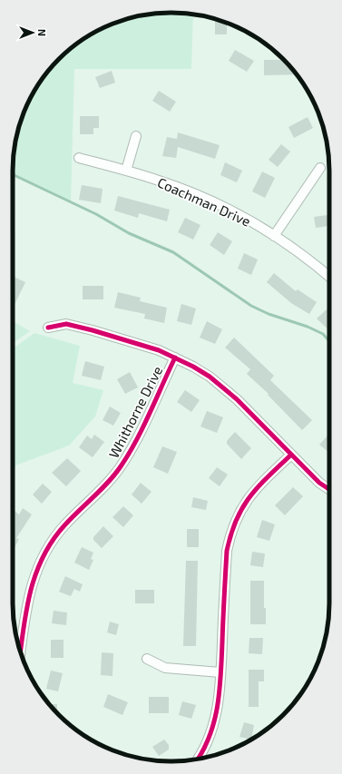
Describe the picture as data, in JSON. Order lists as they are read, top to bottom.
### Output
{
  "streets": {
    "street": ["Coachman Drive", "Whithorne Drive"]
  },
  "north": "right"
}
